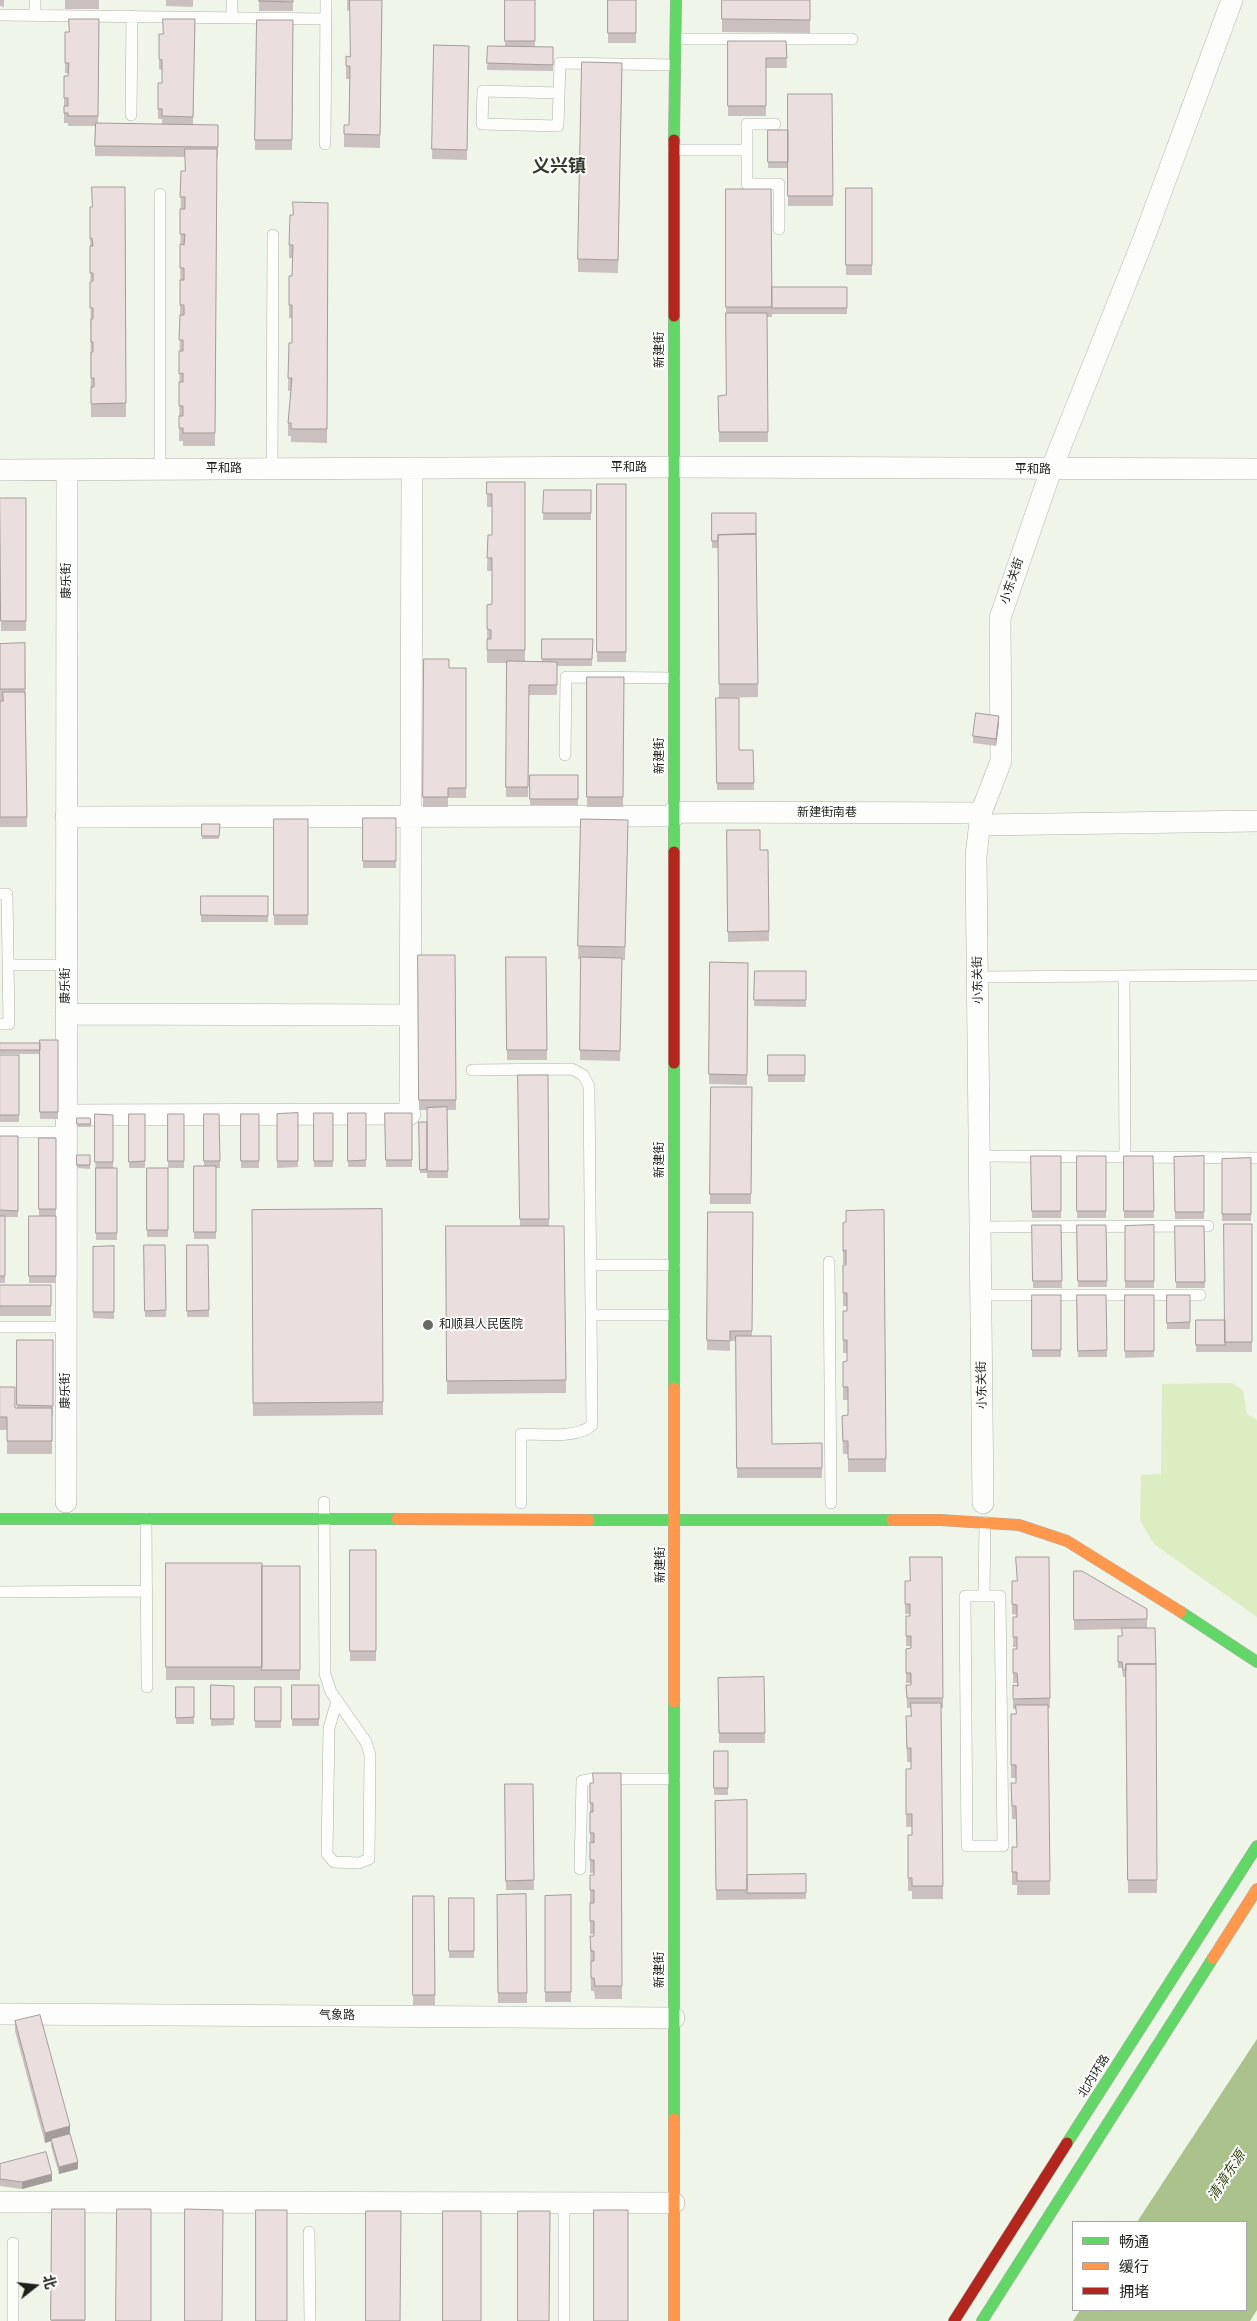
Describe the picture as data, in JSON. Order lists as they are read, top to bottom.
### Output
{
  "streets": {
    "main road": ["新建街", "北内环路"],
    "street": [
      "平和路",
      "康乐街",
      "小东关街",
      "新建街南巷",
      "气象路"
    ]
  },
  "crossings": [
    ["新建街", "平和路"],
    ["新建街", "新建街南巷"],
    ["新建街", "气象路"],
    ["平和路", "康乐街"],
    ["平和路", "小东关街"],
    ["康乐街", "新建街南巷"],
    ["小东关街", "新建街南巷"]
  ],
  "districts": ["义兴镇"],
  "water": ["清漳东源"],
  "places": ["和顺县人民医院"],
  "legend": ["畅通", "缓行", "拥堵"],
  "north": "right"
}
